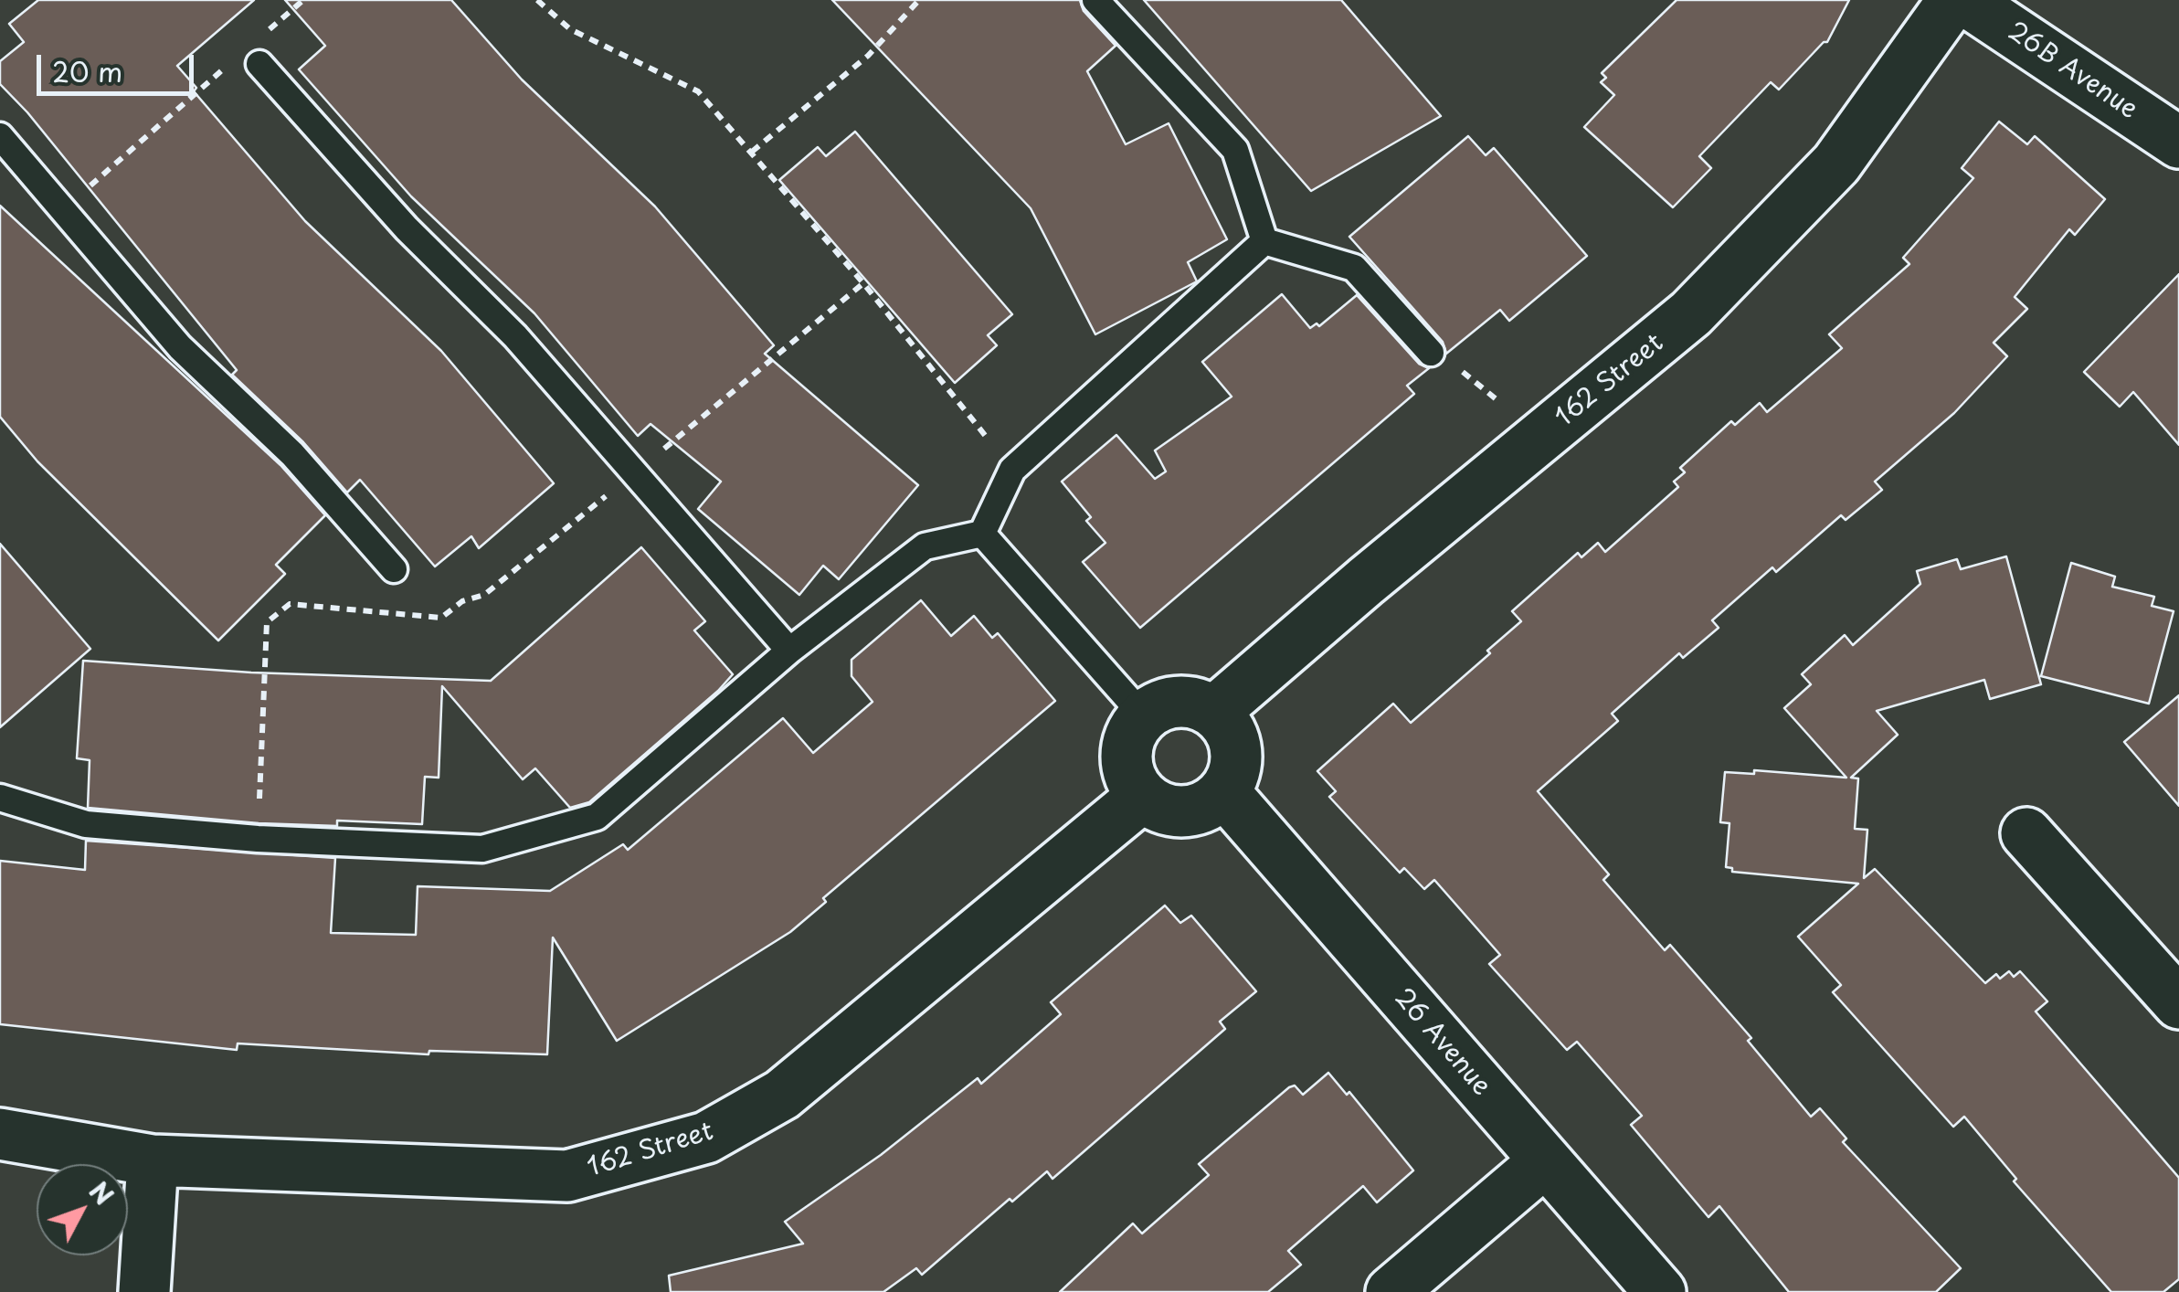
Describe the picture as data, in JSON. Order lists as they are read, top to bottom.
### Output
{
  "streets": {
    "street": ["26B Avenue", "162 Street", "26 Avenue"]
  },
  "crossings": [
    ["162 Street", "26 Avenue"]
  ],
  "scale_bar": "20 m",
  "north": "top right"
}
